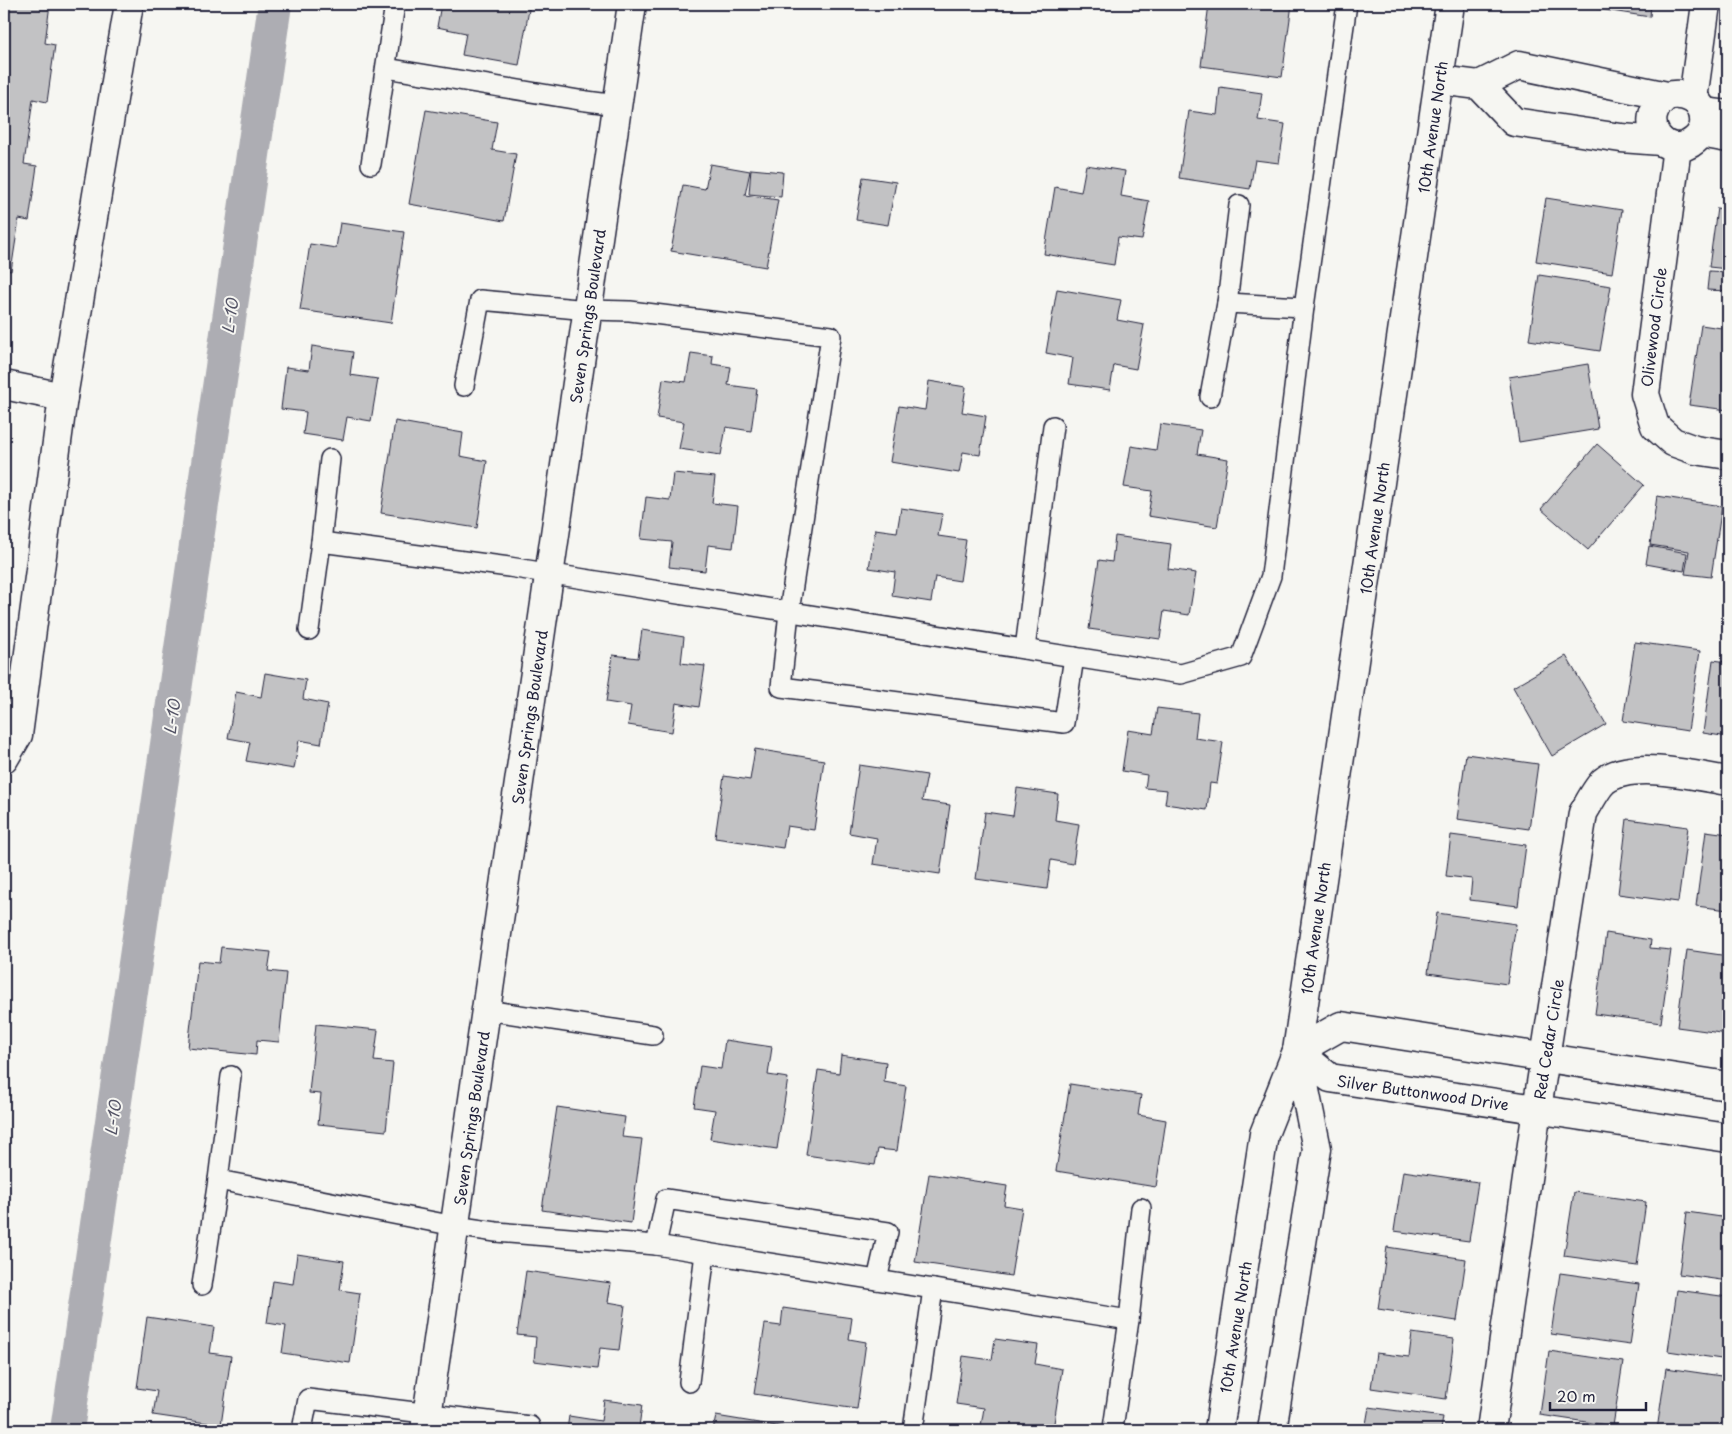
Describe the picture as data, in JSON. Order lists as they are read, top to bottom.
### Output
{
  "streets": {
    "street": [
      "10th Avenue North",
      "Seven Springs Boulevard",
      "Olivewood Circle",
      "Red Cedar Circle",
      "Silver Buttonwood Drive"
    ]
  },
  "crossings": [
    ["10th Avenue North", "Silver Buttonwood Drive"],
    ["Red Cedar Circle", "Silver Buttonwood Drive"]
  ],
  "water": ["L-10"],
  "scale_bar": "20 m"
}
